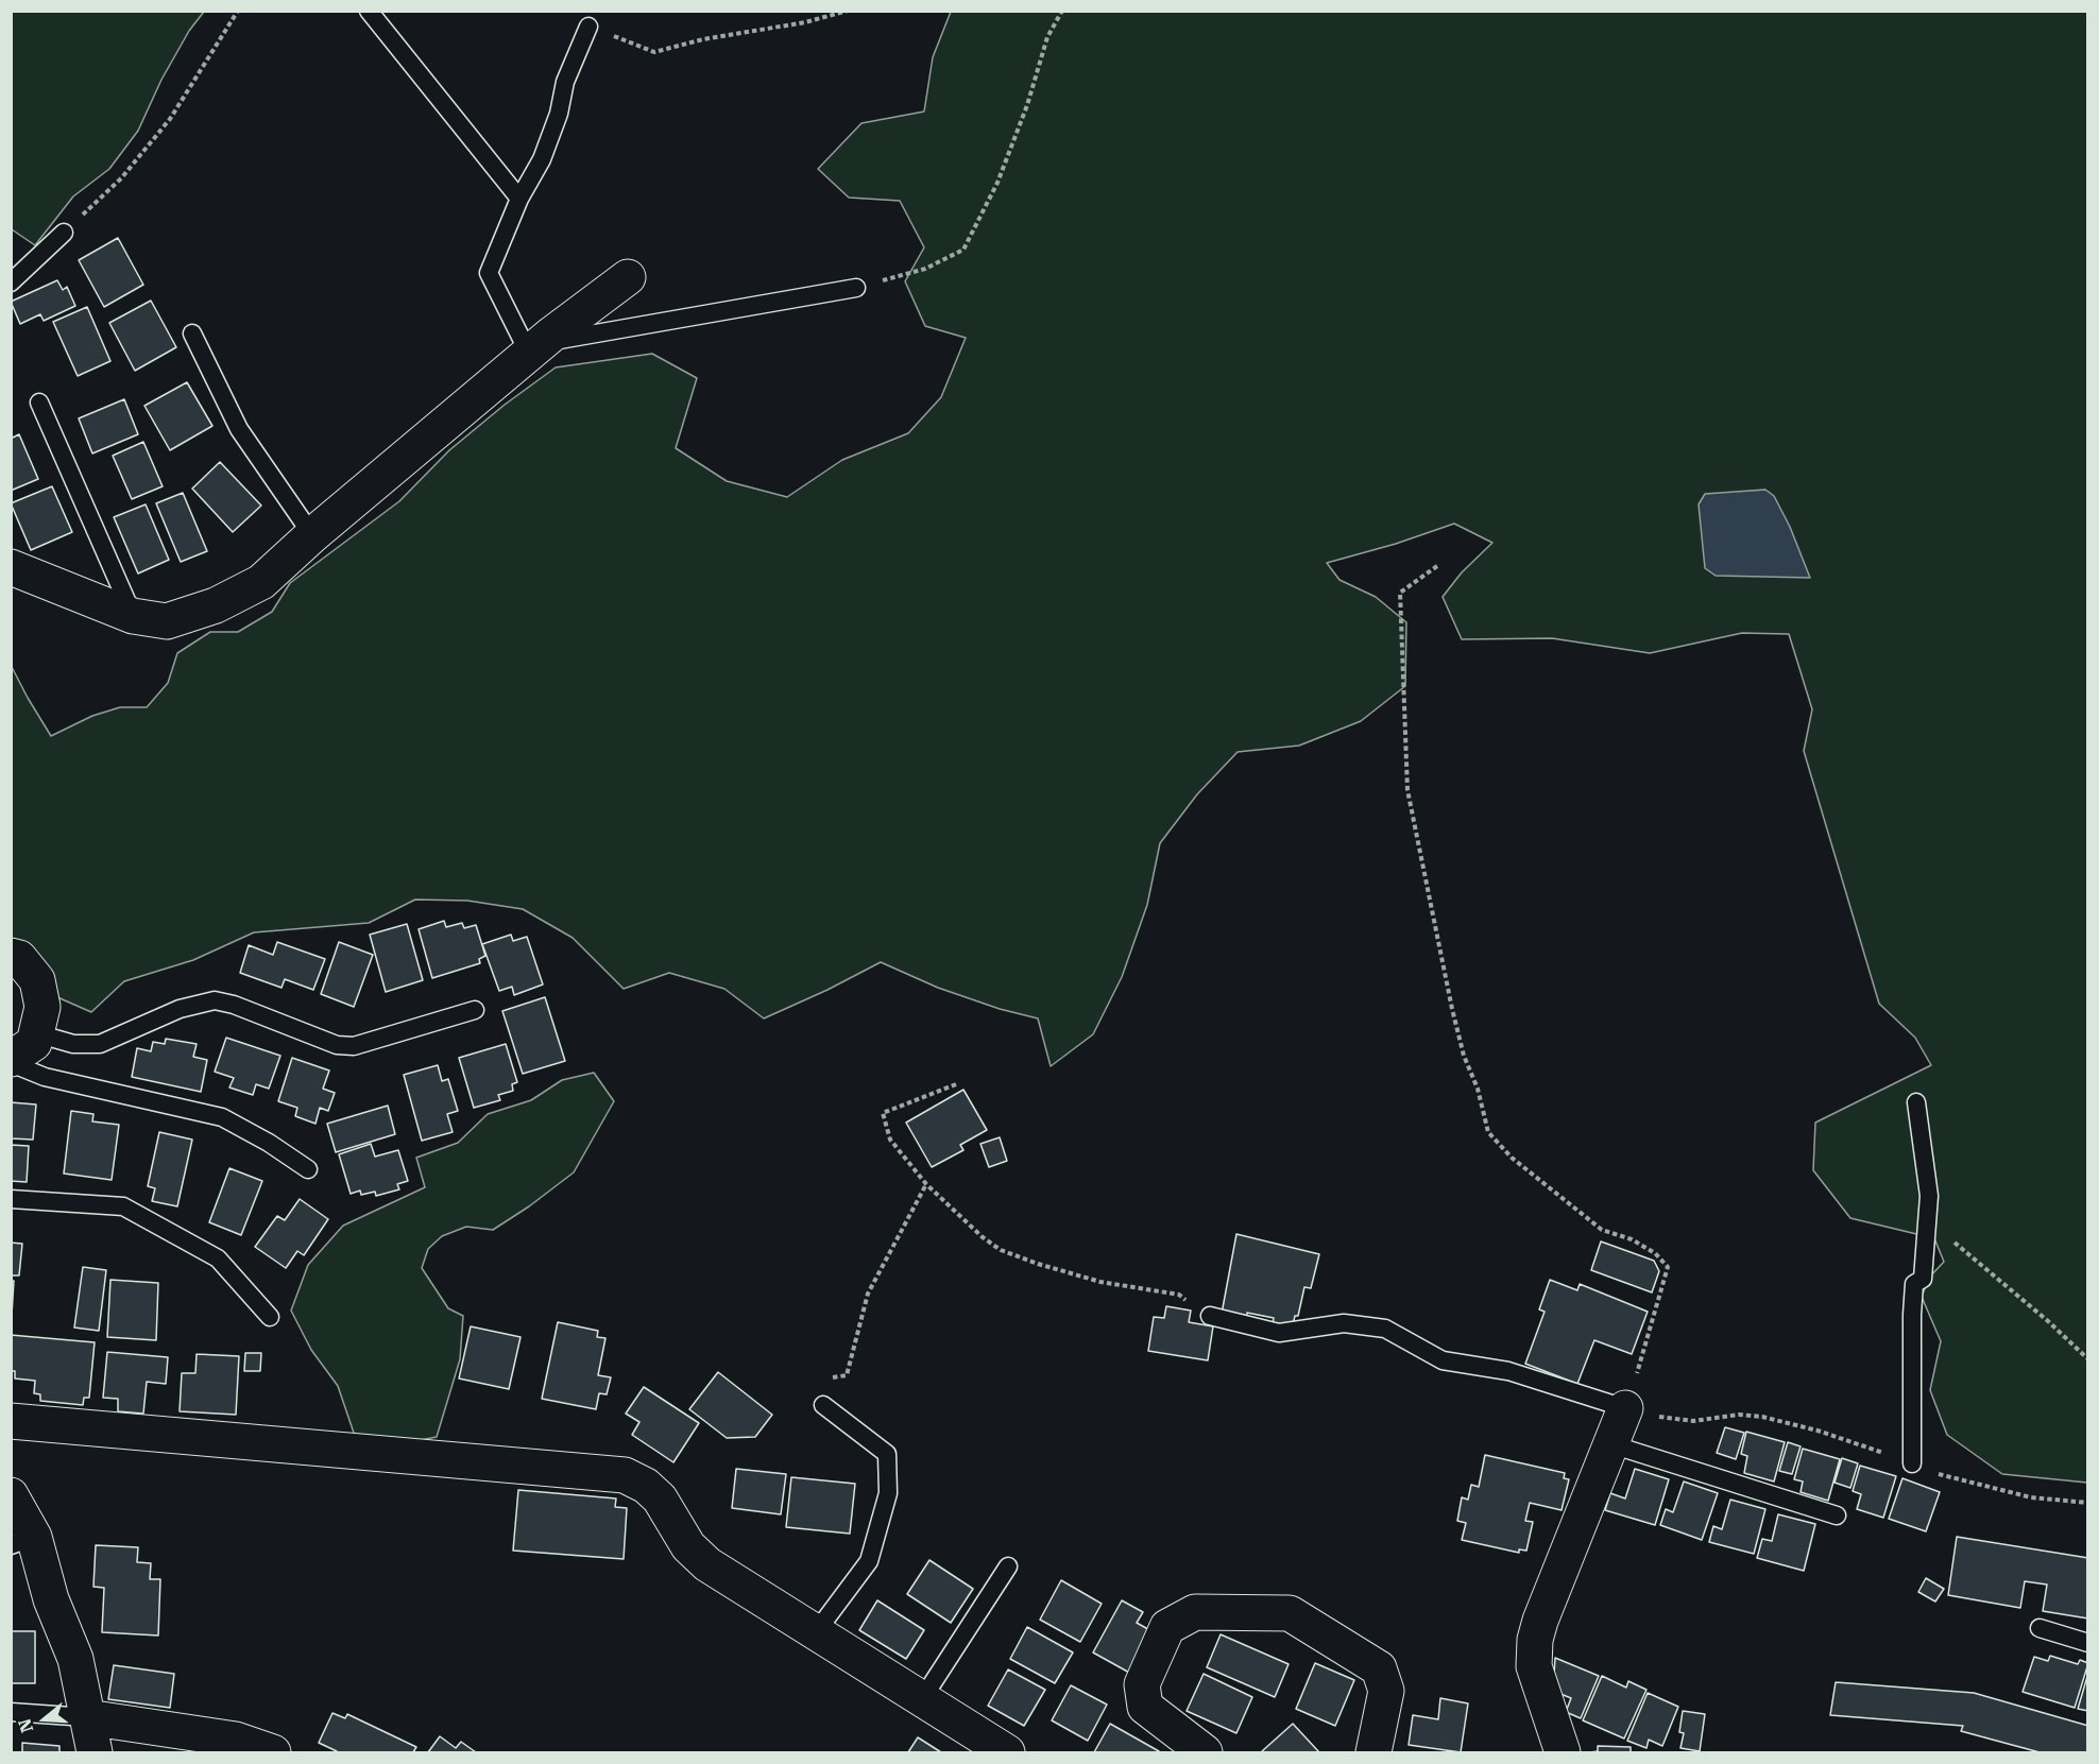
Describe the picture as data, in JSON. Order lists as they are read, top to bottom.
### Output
{
  "north": "left"
}
